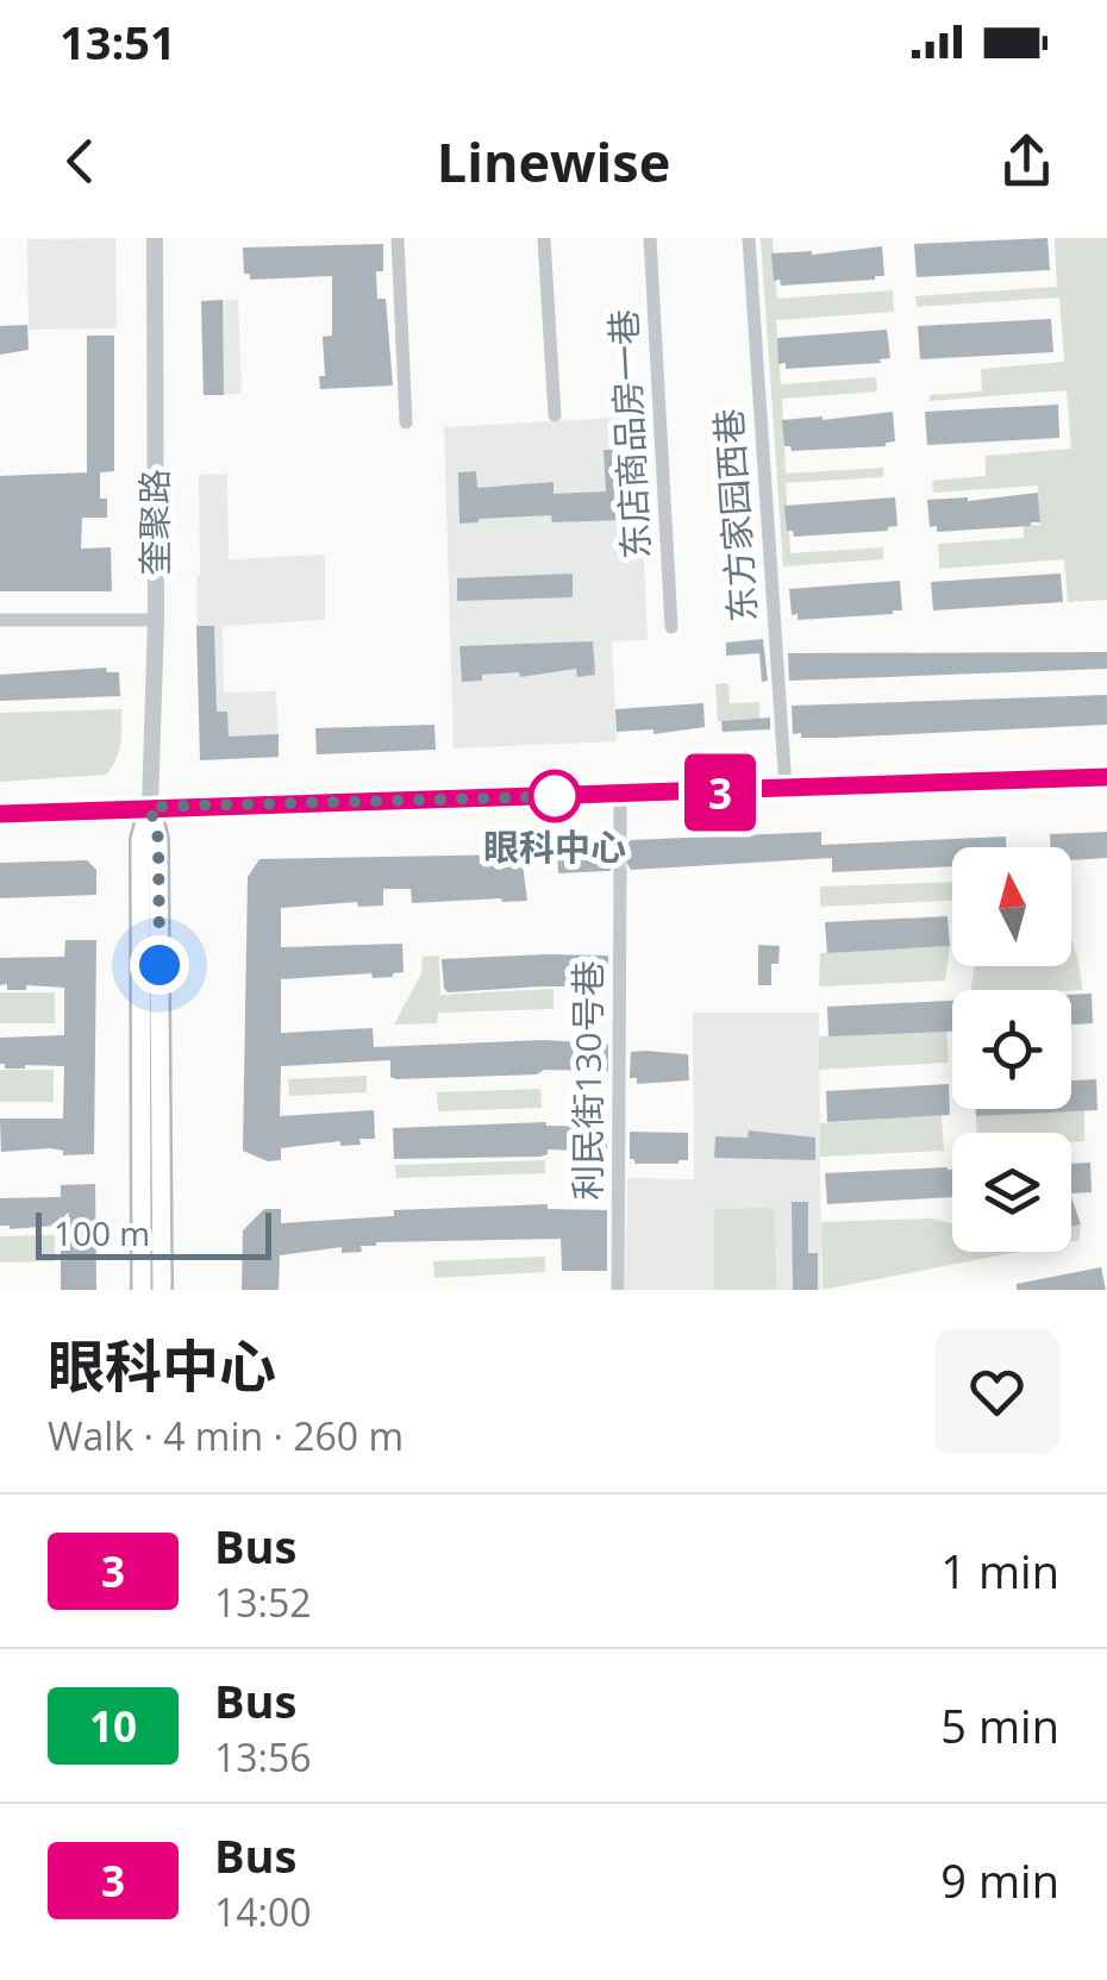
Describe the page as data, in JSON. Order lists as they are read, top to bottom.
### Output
{
  "streets": {
    "main road": ["奎聚路"],
    "street": ["东店商品房一巷", "东方家园西巷", "利民街130号巷"]
  },
  "places": ["眼科中心"],
  "lines": ["bus line 3"],
  "scale_bar": "100 m",
  "north": "top",
  "page": {
    "status": "13:51",
    "header": "Linewise",
    "on_map": "3",
    "scale": "100 m",
    "heading": ["眼科中心", "Walk · 4 min · 260 m"],
    "list": [
      {
        "mark": "3",
        "name": "Bus",
        "note": "13:52",
        "value": "1 min"
      },
      {
        "mark": "10",
        "name": "Bus",
        "note": "13:56",
        "value": "5 min"
      },
      {
        "mark": "3",
        "name": "Bus",
        "note": "14:00",
        "value": "9 min"
      }
    ]
  }
}
